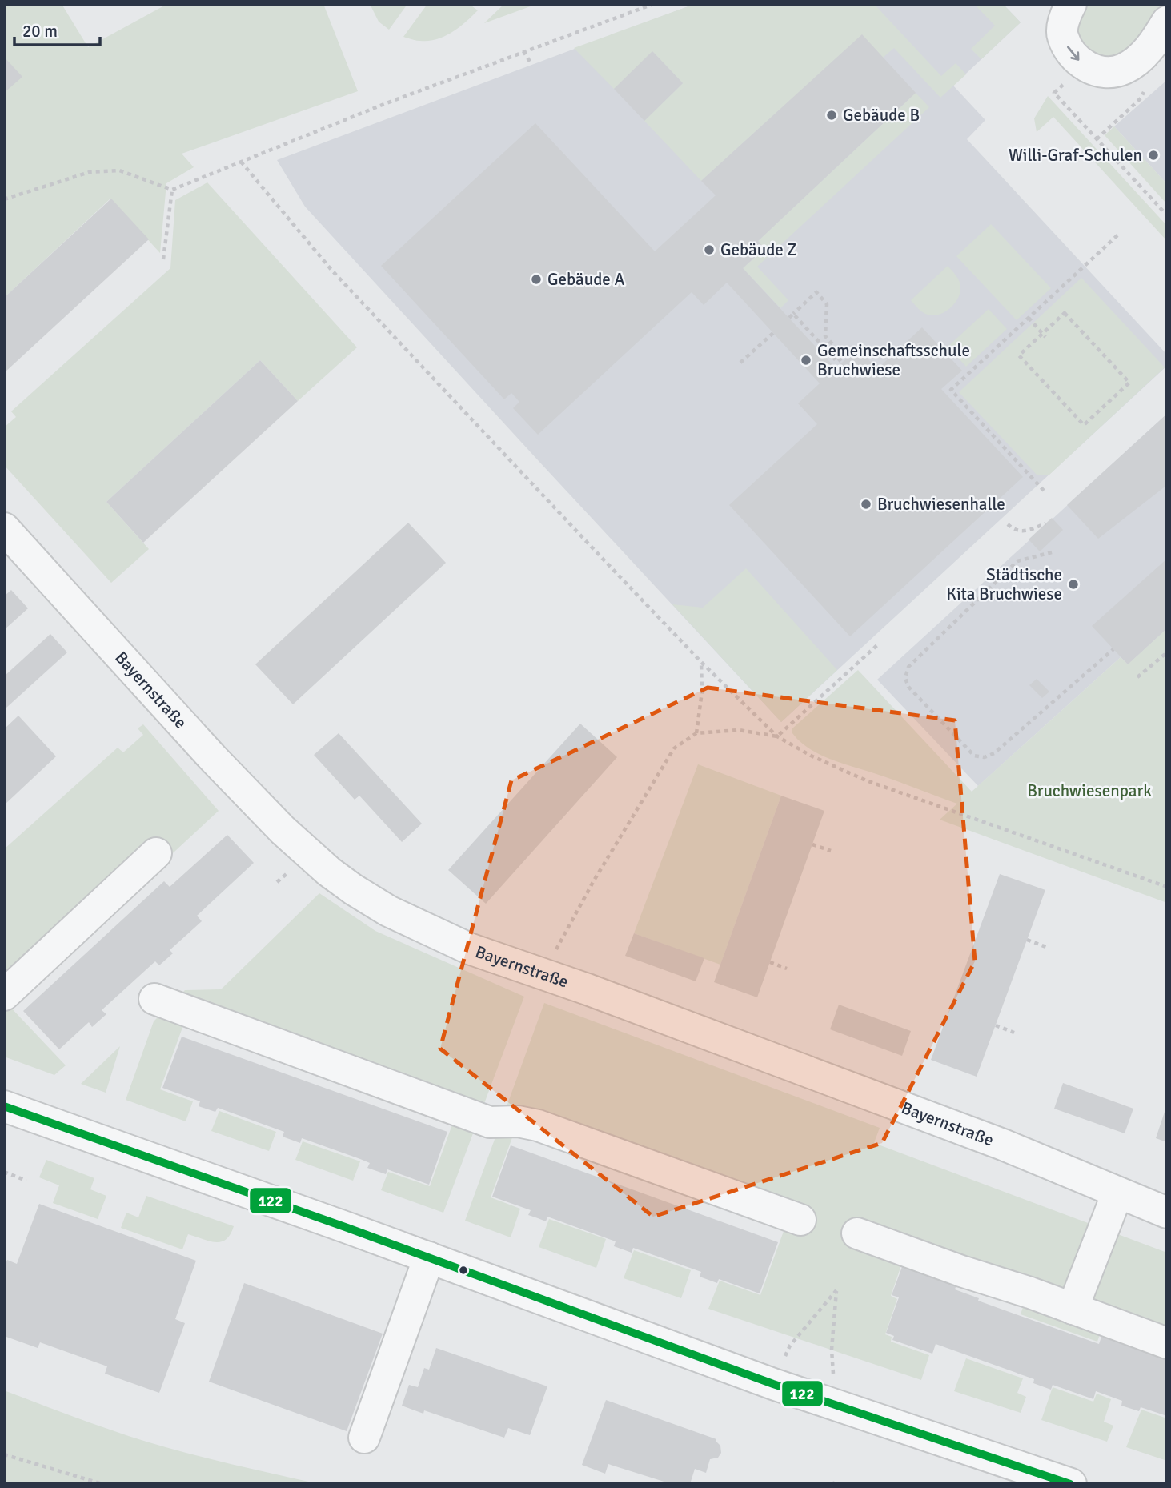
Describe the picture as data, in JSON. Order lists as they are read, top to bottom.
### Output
{
  "streets": {
    "street": ["Bayernstraße"]
  },
  "parks": ["Bruchwiesenpark"],
  "places": [
    "Gebäude B",
    "Willi-Graf-Schulen",
    "Gebäude Z",
    "Gebäude A",
    "Gemeinschaftsschule Bruchwiese",
    "Bruchwiesenhalle",
    "Städtische Kita Bruchwiese"
  ],
  "lines": ["transit line 122"],
  "scale_bar": "20 m"
}
